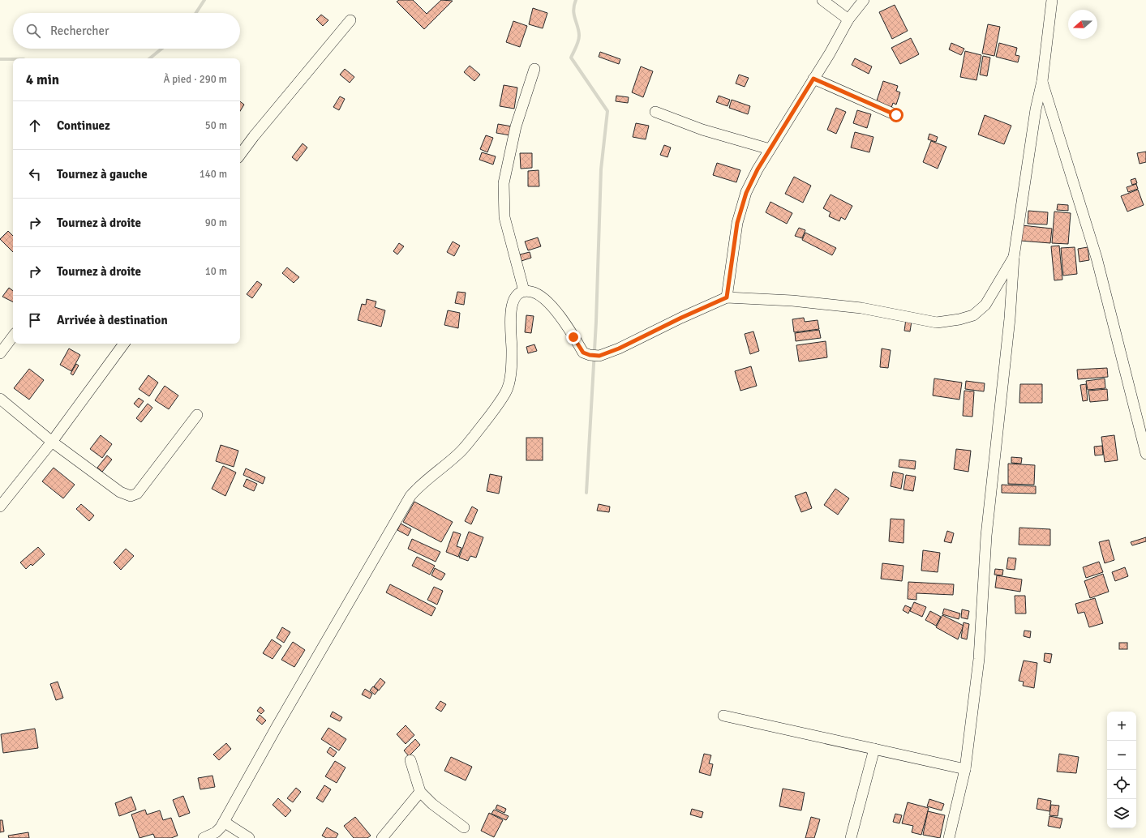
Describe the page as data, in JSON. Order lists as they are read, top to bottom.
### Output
{
  "north": "left",
  "page": {
    "search": "Rechercher",
    "heading": ["4 min", "À pied · 290 m"],
    "list": [
      ["Continuez", "50 m"],
      ["Tournez à gauche", "140 m"],
      ["Tournez à droite", "90 m"],
      ["Tournez à droite", "10 m"],
      "Arrivée à destination"
    ],
    "map_buttons": ["+", "−"]
  }
}
